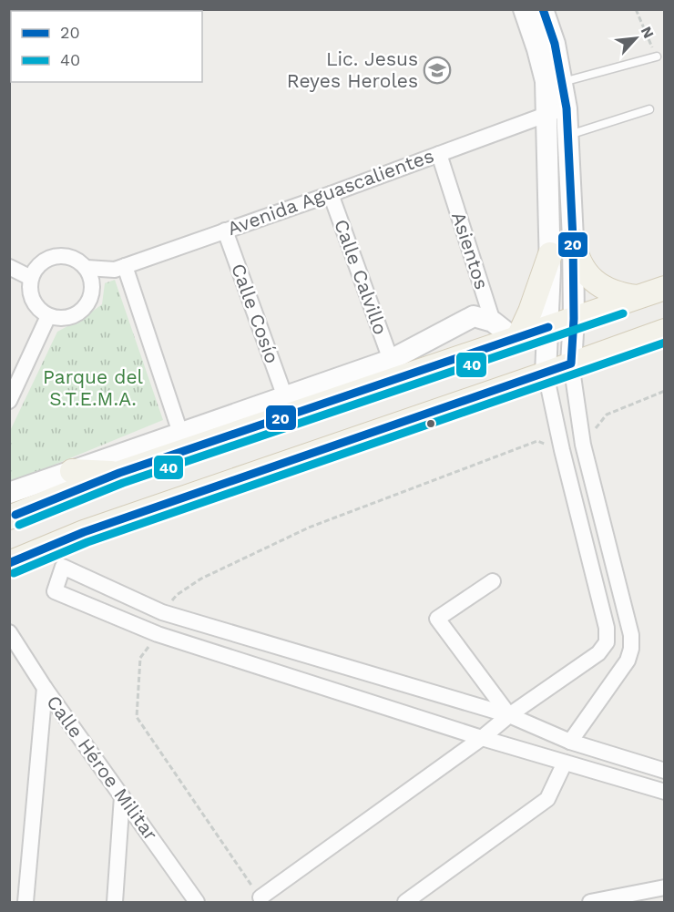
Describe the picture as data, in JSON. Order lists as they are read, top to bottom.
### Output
{
  "streets": {
    "street": [
      "Avenida Aguascalientes",
      "Asientos",
      "Calle Calvillo",
      "Calle Cosío",
      "Calle Héroe Militar"
    ]
  },
  "crossings": [
    ["Avenida Aguascalientes", "Asientos"],
    ["Avenida Aguascalientes", "Calle Calvillo"],
    ["Avenida Aguascalientes", "Calle Cosío"]
  ],
  "parks": ["Parque del S.T.E.M.A."],
  "places": {
    "school or university": ["Lic. Jesus Reyes Heroles"]
  },
  "lines": ["transit line 20", "transit line 40"],
  "legend": ["20", "40"],
  "north": "top right"
}
